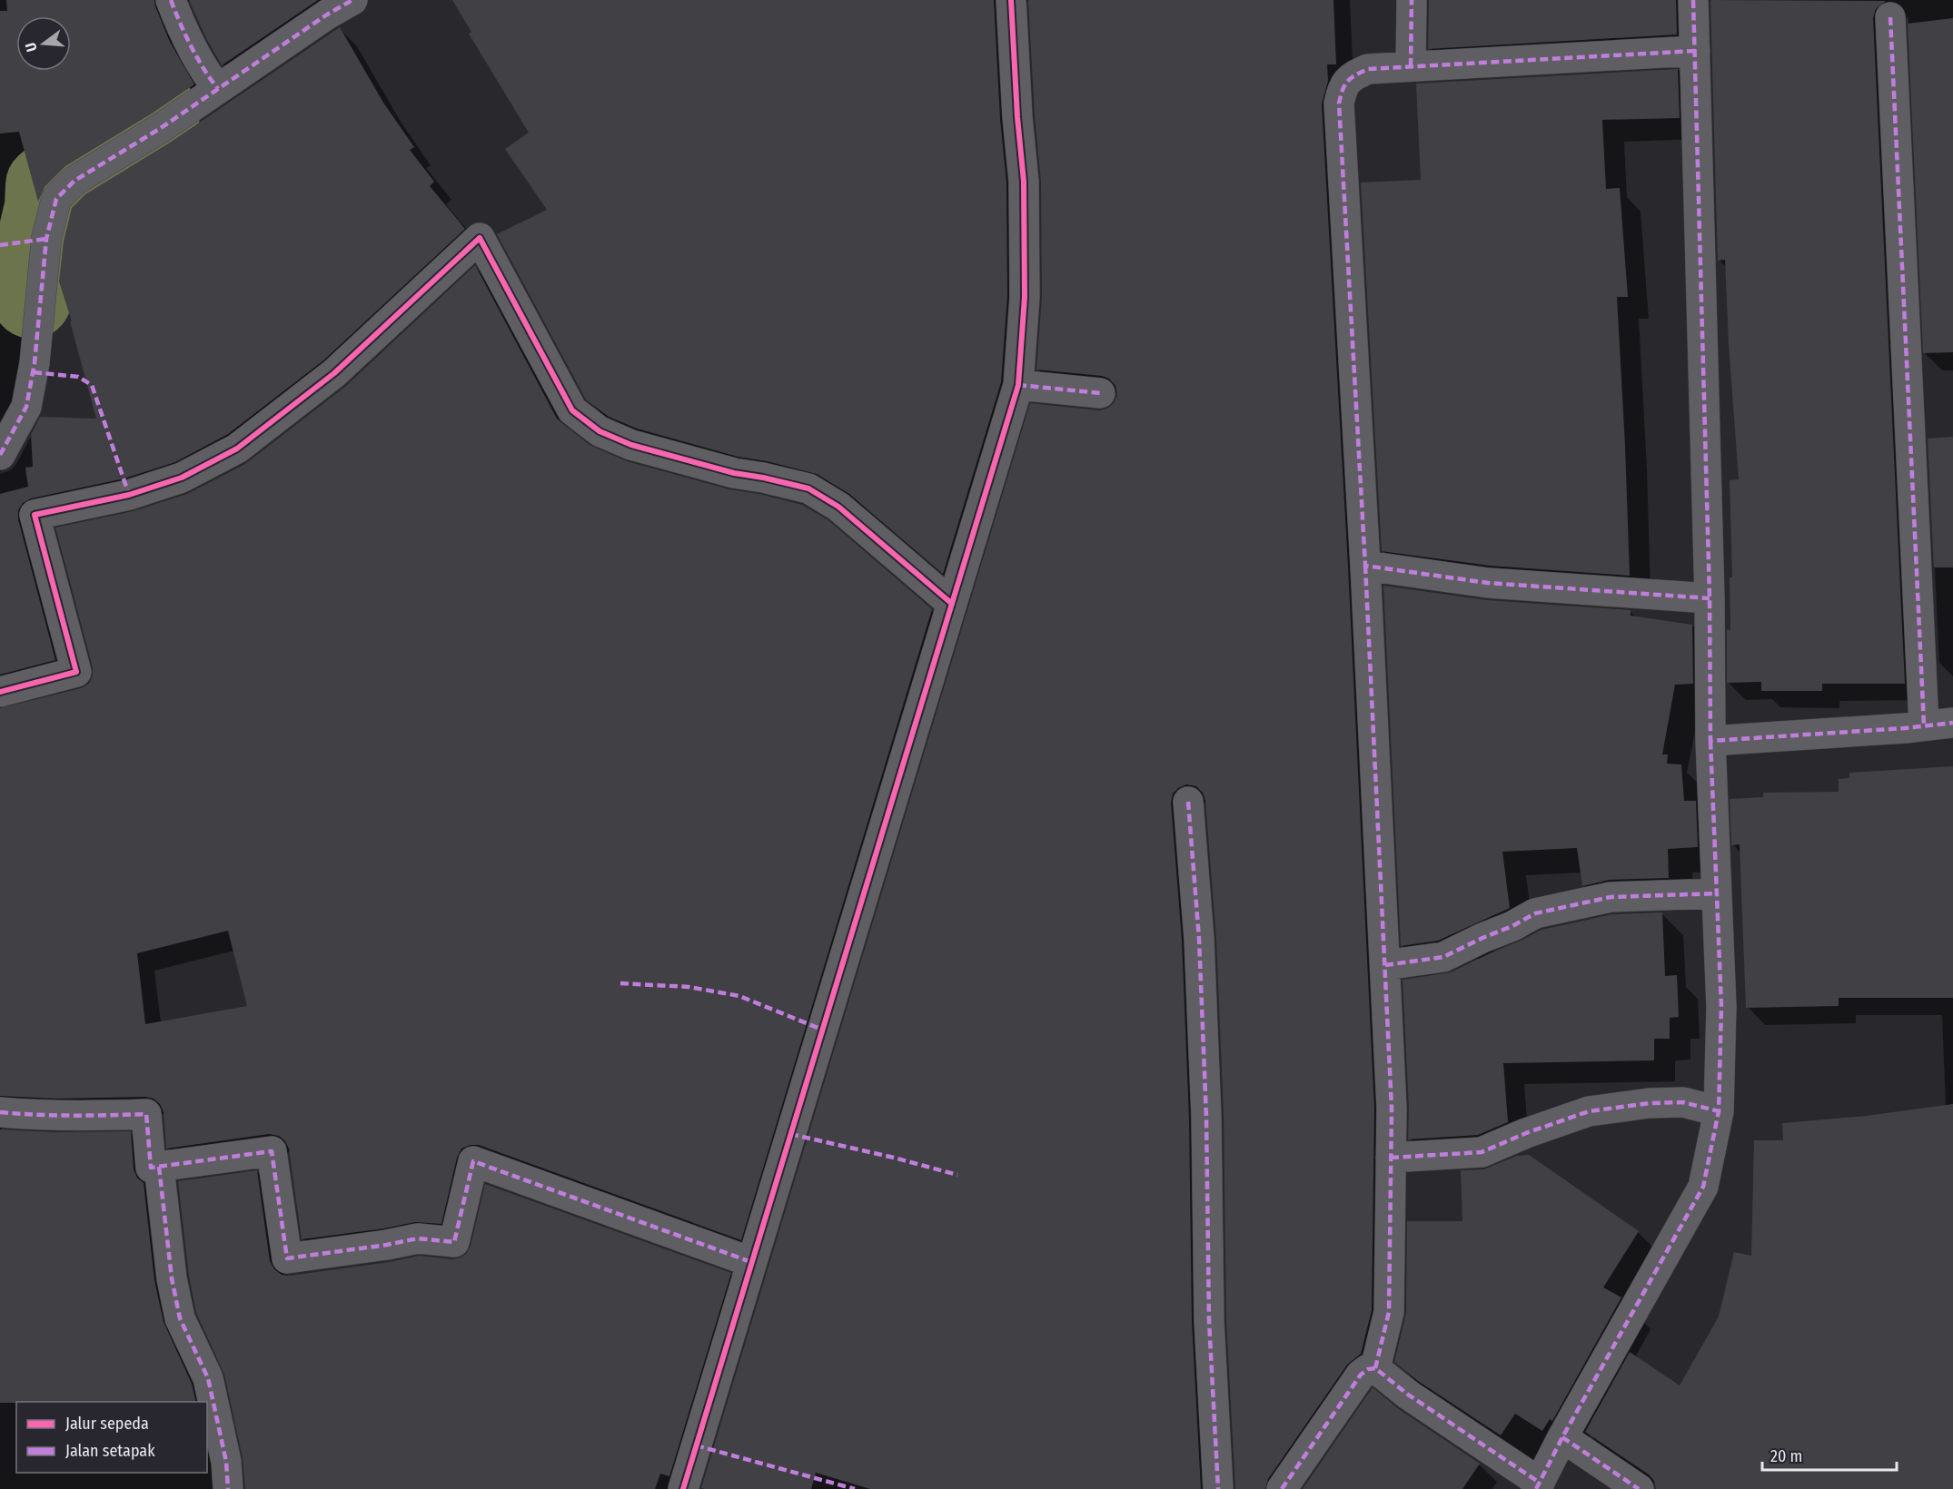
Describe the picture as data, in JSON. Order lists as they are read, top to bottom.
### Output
{
  "legend": ["Jalur sepeda", "Jalan setapak"],
  "scale_bar": "20 m",
  "north": "left"
}
